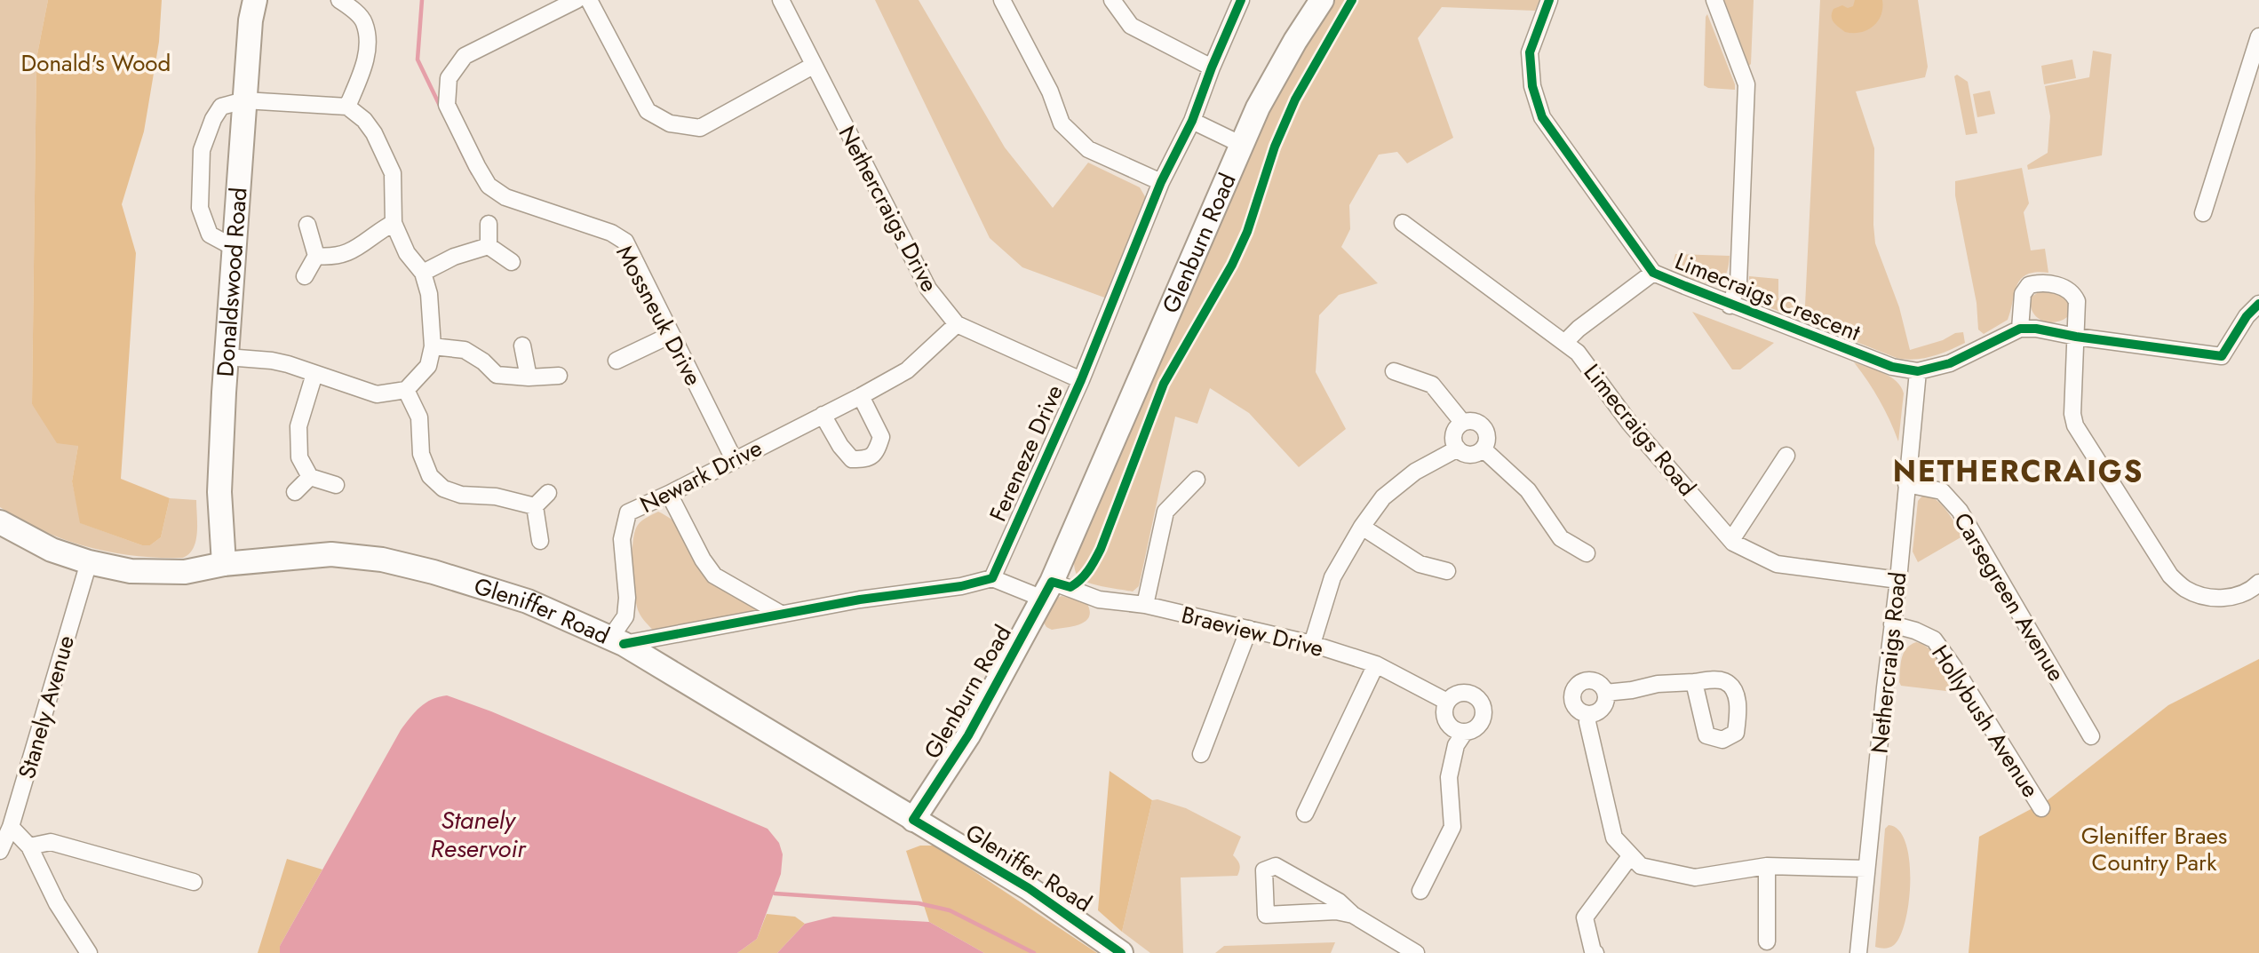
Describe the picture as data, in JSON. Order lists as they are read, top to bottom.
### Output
{
  "streets": {
    "street": [
      "Nethercraigs Drive",
      "Glenburn Road",
      "Donaldswood Road",
      "Limecraigs Crescent",
      "Mossneuk Drive",
      "Limecraigs Road",
      "Fereneze Drive",
      "Newark Drive",
      "Carsegreen Avenue",
      "Gleniffer Road",
      "Braeview Drive",
      "Nethercraigs Road",
      "Stanely Avenue",
      "Hollybush Avenue"
    ]
  },
  "crossings": [
    ["Nethercraigs Drive", "Fereneze Drive"],
    ["Nethercraigs Drive", "Newark Drive"],
    ["Glenburn Road", "Gleniffer Road"],
    ["Glenburn Road", "Braeview Drive"],
    ["Donaldswood Road", "Gleniffer Road"],
    ["Limecraigs Crescent", "Nethercraigs Road"],
    ["Mossneuk Drive", "Newark Drive"],
    ["Limecraigs Road", "Nethercraigs Road"],
    ["Newark Drive", "Gleniffer Road"],
    ["Carsegreen Avenue", "Nethercraigs Road"],
    ["Gleniffer Road", "Stanely Avenue"],
    ["Nethercraigs Road", "Hollybush Avenue"]
  ],
  "districts": ["NETHERCRAIGS"],
  "water": ["Stanely Reservoir"],
  "parks": ["Donald's Wood", "Gleniffer Braes Country Park"]
}
